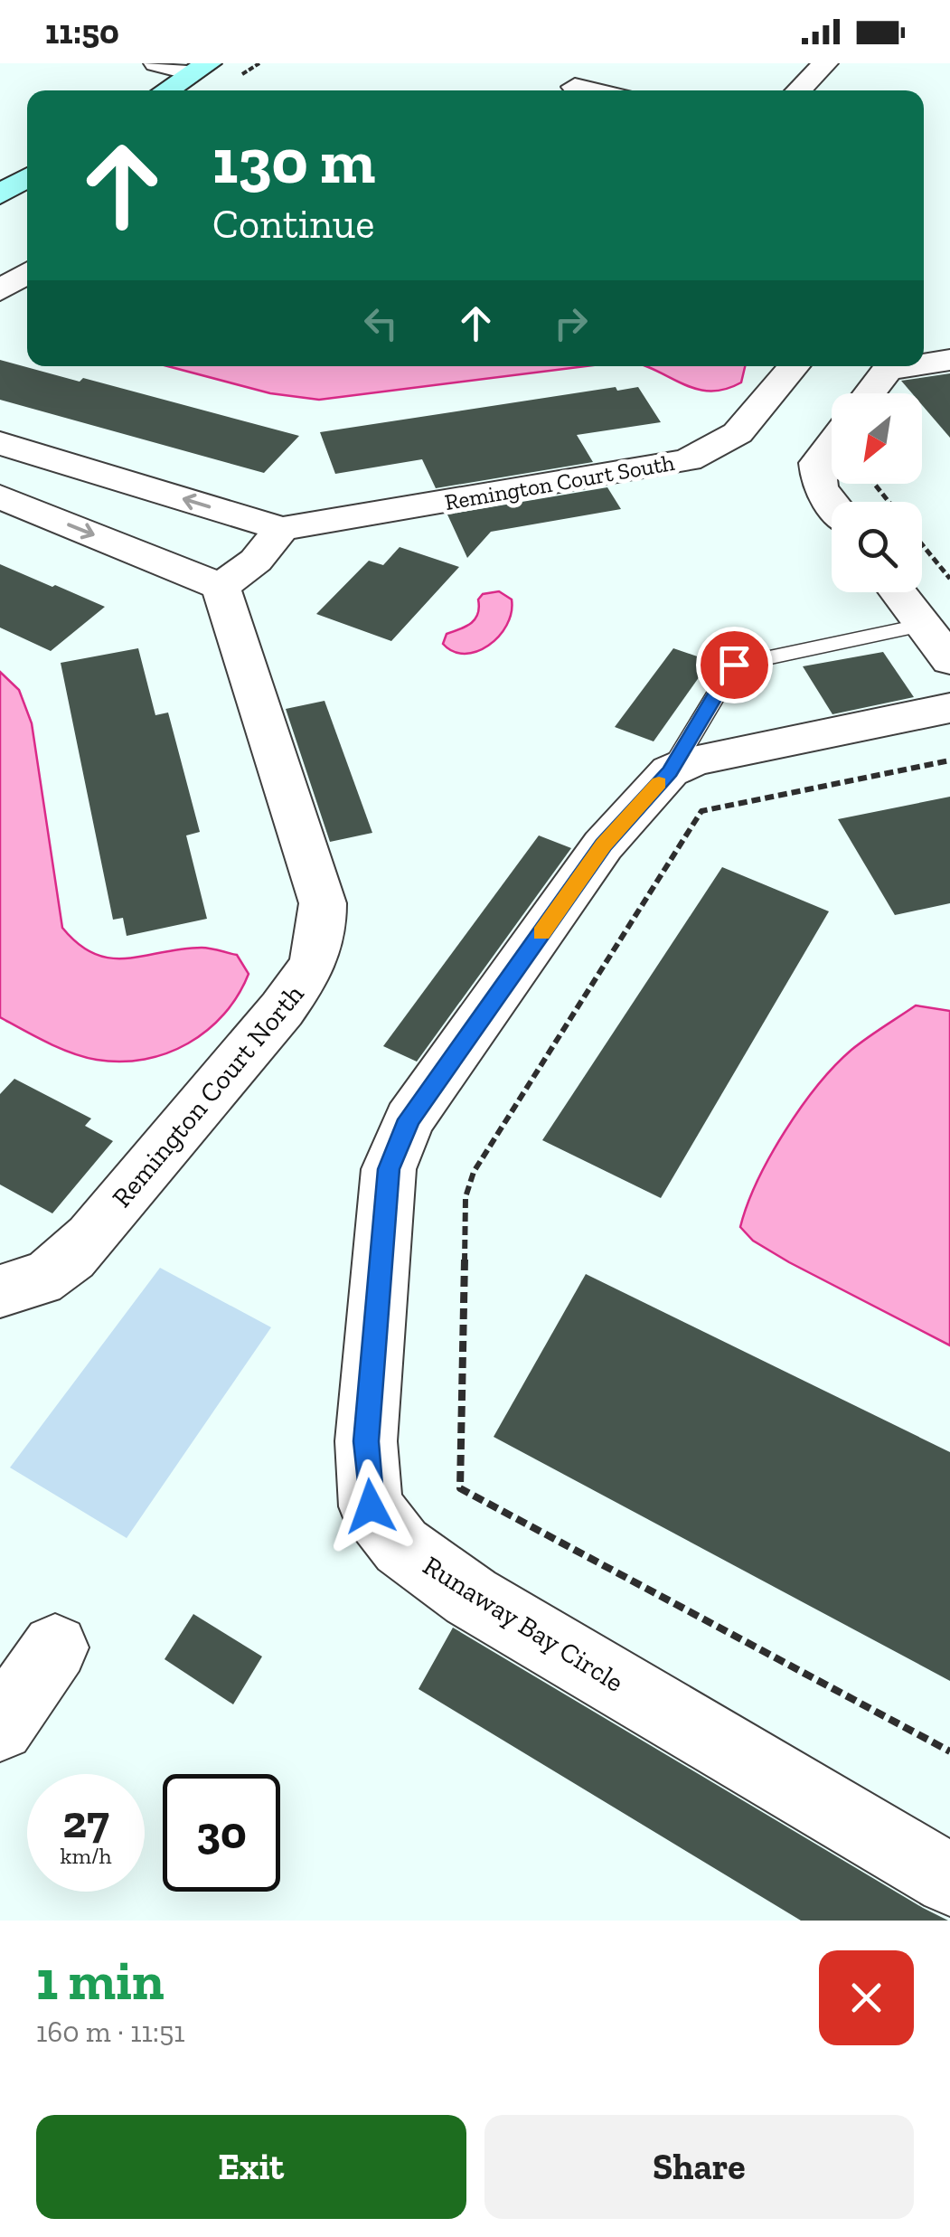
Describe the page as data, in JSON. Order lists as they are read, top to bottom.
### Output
{
  "streets": {
    "street": ["Remington Court South", "Remington Court North", "Runaway Bay Circle"]
  },
  "north": "bottom left",
  "page": {
    "status": "11:50",
    "turn": ["130 m", "Continue"],
    "speed": "27 km/h",
    "limit": "30",
    "heading": ["1 min", "160 m · 11:51"],
    "buttons": ["Exit", "Share"]
  }
}
